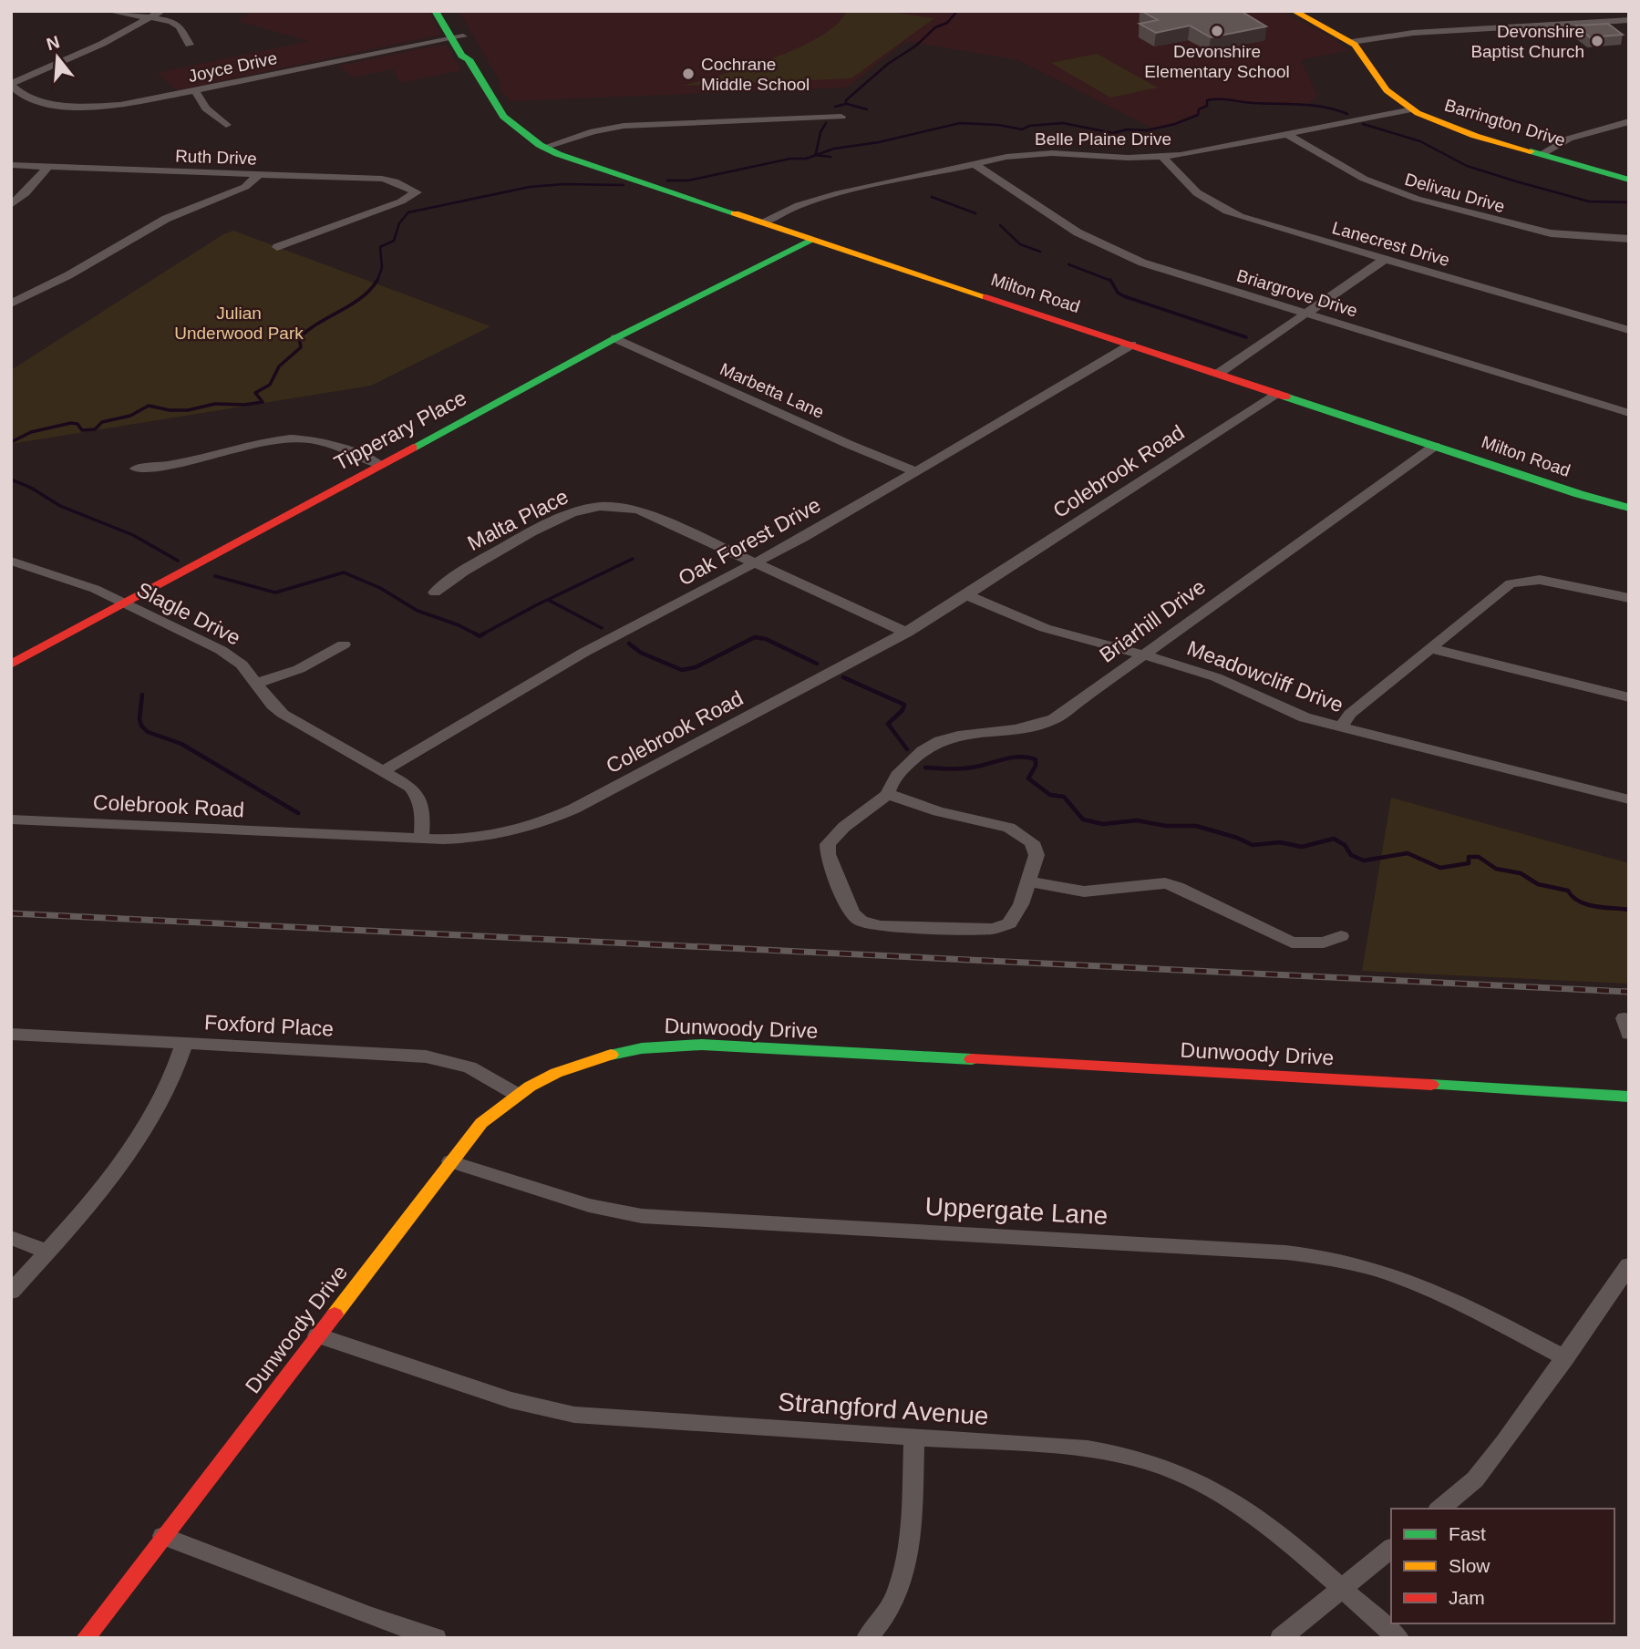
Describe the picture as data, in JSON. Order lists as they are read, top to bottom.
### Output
{
  "streets": {
    "street": [
      "Joyce Drive",
      "Barrington Drive",
      "Belle Plaine Drive",
      "Ruth Drive",
      "Delivau Drive",
      "Lanecrest Drive",
      "Milton Road",
      "Briargrove Drive",
      "Marbetta Lane",
      "Tipperary Place",
      "Colebrook Road",
      "Malta Place",
      "Oak Forest Drive",
      "Slagle Drive",
      "Briarhill Drive",
      "Meadowcliff Drive",
      "Foxford Place",
      "Dunwoody Drive",
      "Uppergate Lane",
      "Strangford Avenue"
    ]
  },
  "crossings": [
    ["Joyce Drive", "Milton Road"],
    ["Barrington Drive", "Belle Plaine Drive"],
    ["Belle Plaine Drive", "Delivau Drive"],
    ["Belle Plaine Drive", "Lanecrest Drive"],
    ["Belle Plaine Drive", "Milton Road"],
    ["Belle Plaine Drive", "Briargrove Drive"],
    ["Milton Road", "Tipperary Place"],
    ["Milton Road", "Colebrook Road"],
    ["Milton Road", "Oak Forest Drive"],
    ["Milton Road", "Briarhill Drive"],
    ["Marbetta Lane", "Tipperary Place"],
    ["Marbetta Lane", "Oak Forest Drive"],
    ["Tipperary Place", "Slagle Drive"],
    ["Colebrook Road", "Malta Place"],
    ["Colebrook Road", "Slagle Drive"],
    ["Colebrook Road", "Meadowcliff Drive"],
    ["Malta Place", "Oak Forest Drive"],
    ["Oak Forest Drive", "Slagle Drive"],
    ["Briarhill Drive", "Meadowcliff Drive"],
    ["Foxford Place", "Dunwoody Drive"],
    ["Dunwoody Drive", "Uppergate Lane"],
    ["Dunwoody Drive", "Strangford Avenue"]
  ],
  "parks": ["Julian Underwood Park"],
  "places": ["Devonshire Elementary School", "Devonshire Baptist Church", "Cochrane Middle School"],
  "legend": ["Fast", "Slow", "Jam"],
  "north": "top"
}
